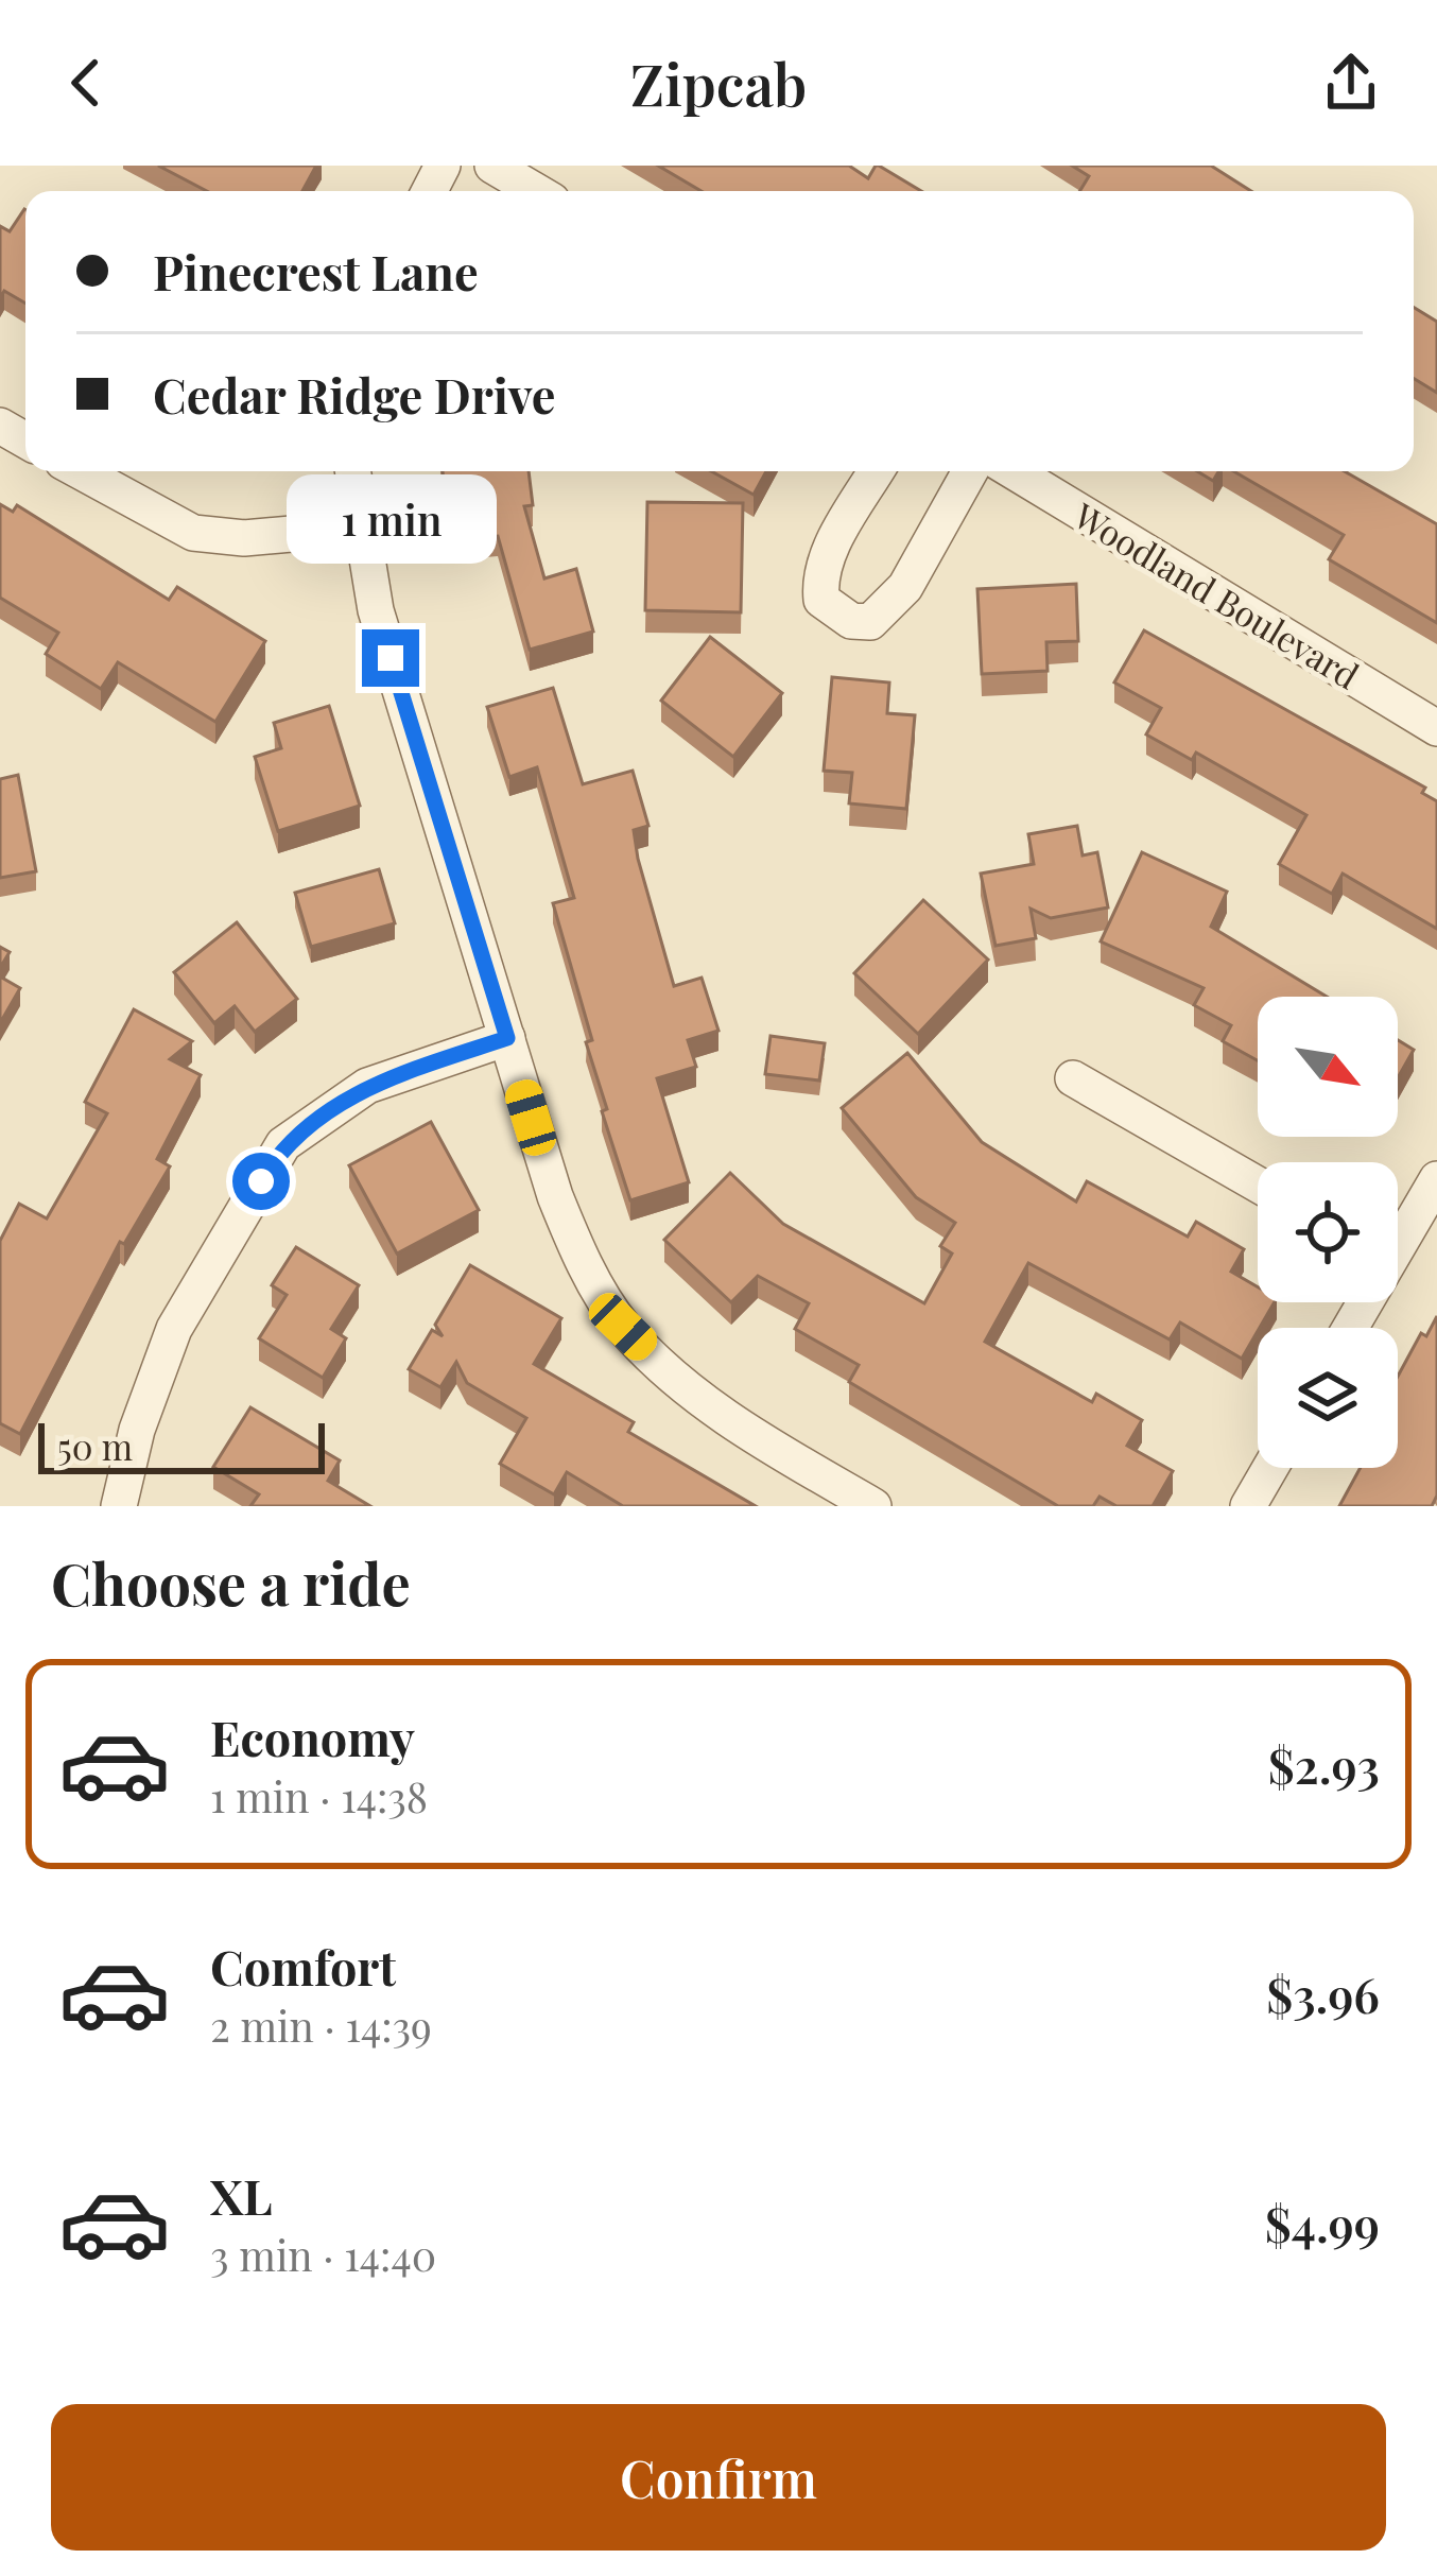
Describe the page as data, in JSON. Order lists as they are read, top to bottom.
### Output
{
  "streets": {
    "street": ["Woodland Boulevard"]
  },
  "scale_bar": "50 m",
  "north": "bottom right",
  "page": {
    "header": "Zipcab",
    "banner": ["Pinecrest Lane", "Cedar Ridge Drive"],
    "bubble": "1 min",
    "scale": "50 m",
    "heading": "Choose a ride",
    "list": [
      {
        "name": "Economy",
        "note": "1 min · 14:38",
        "value": "$2.93"
      },
      {
        "name": "Comfort",
        "note": "2 min · 14:39",
        "value": "$3.96"
      },
      {
        "name": "XL",
        "note": "3 min · 14:40",
        "value": "$4.99"
      }
    ],
    "buttons": "Confirm"
  }
}
